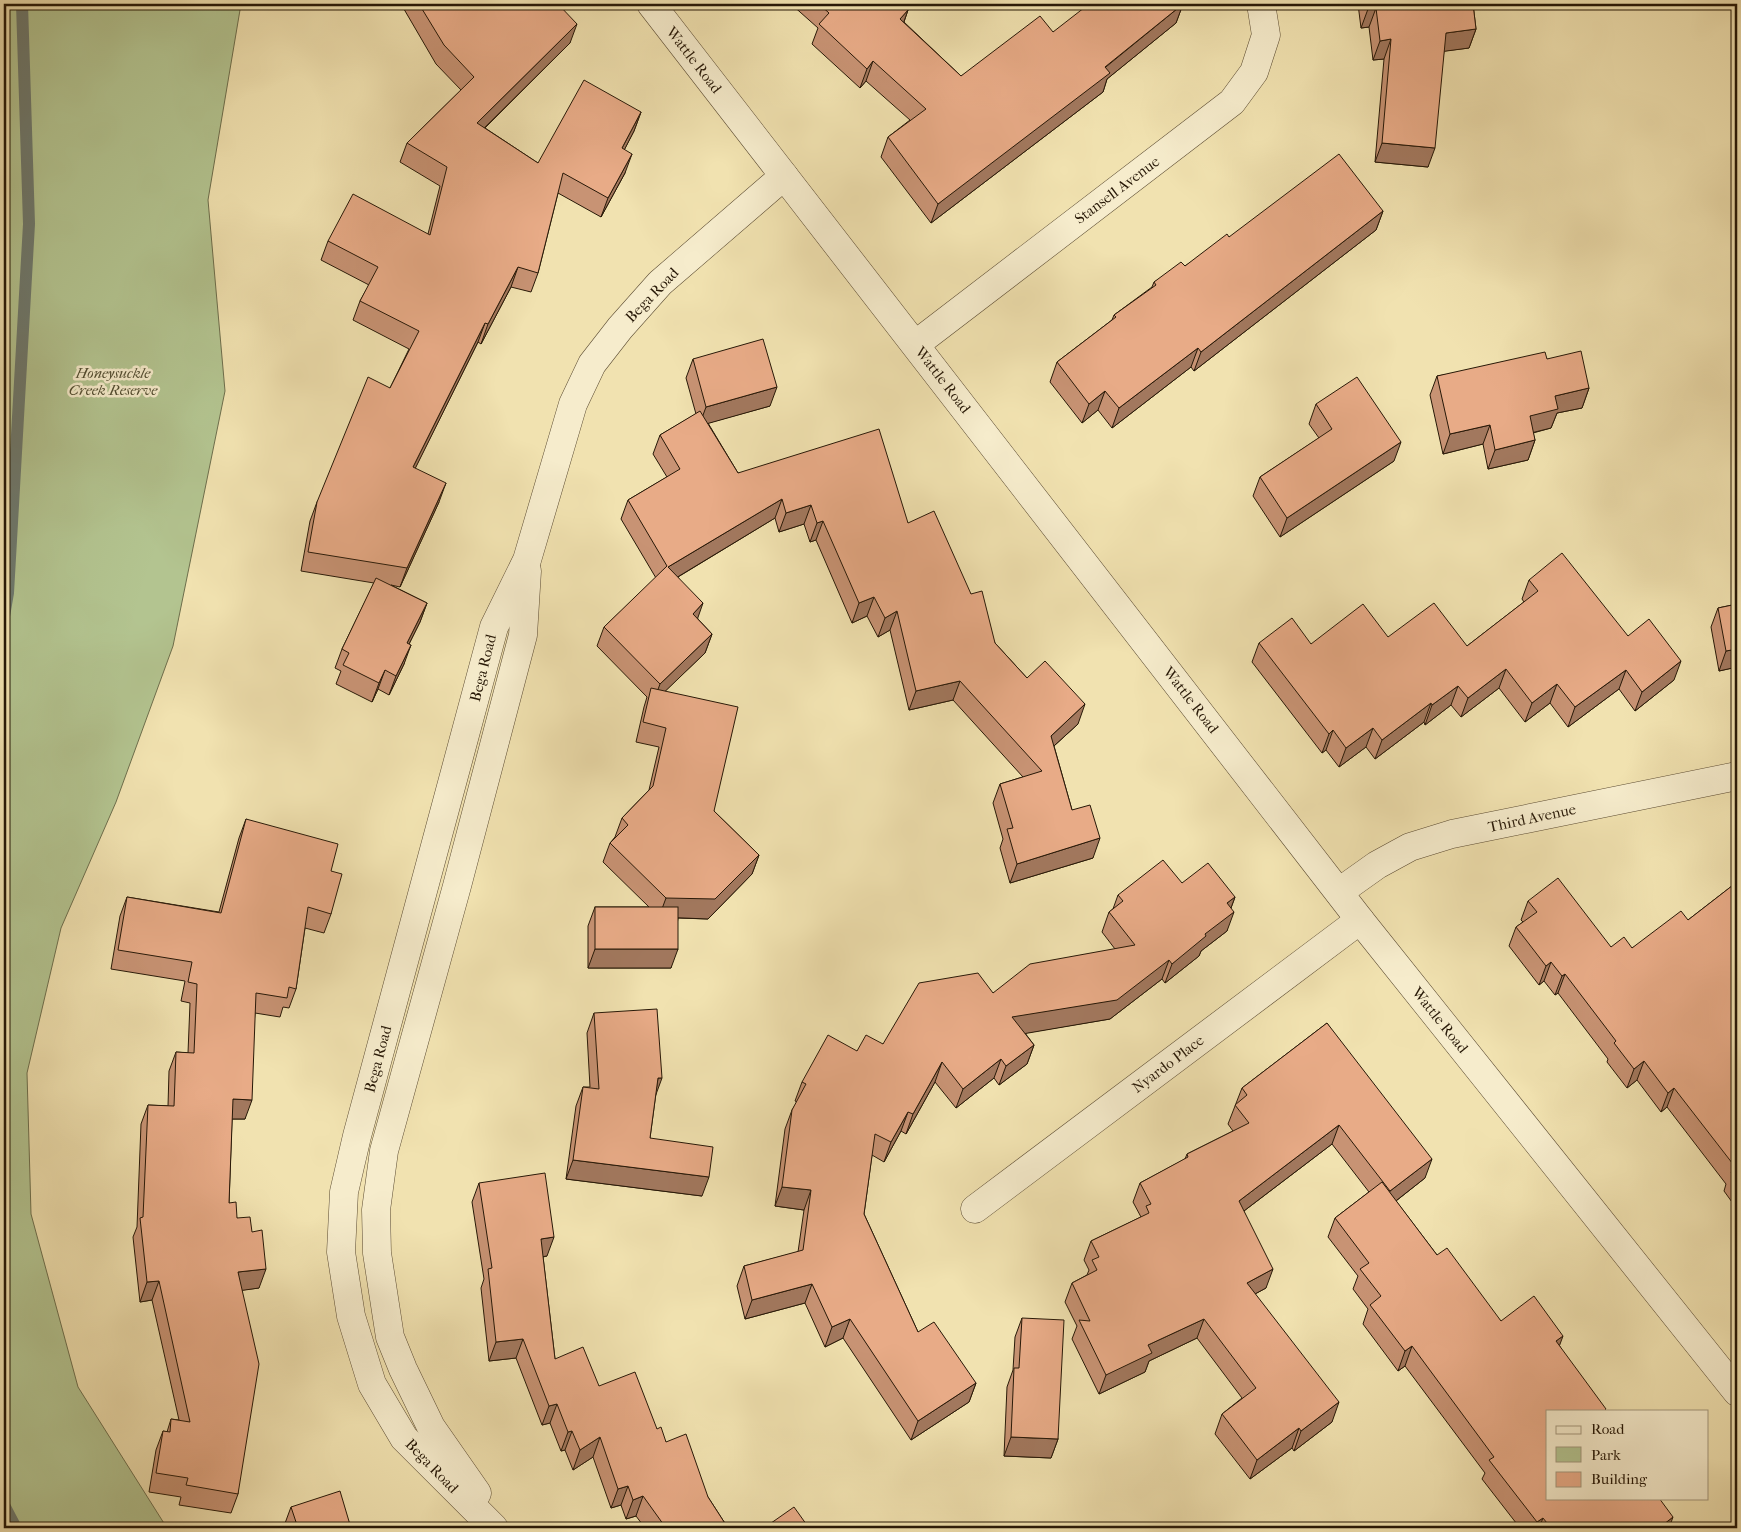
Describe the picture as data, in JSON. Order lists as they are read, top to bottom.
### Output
{
  "streets": {
    "street": [
      "Wattle Road",
      "Stansell Avenue",
      "Bega Road",
      "Third Avenue",
      "Nyardo Place"
    ]
  },
  "crossings": [
    ["Wattle Road", "Stansell Avenue"],
    ["Wattle Road", "Bega Road"],
    ["Wattle Road", "Third Avenue"],
    ["Wattle Road", "Nyardo Place"]
  ],
  "parks": ["Honeysuckle Creek Reserve"],
  "legend": ["Road", "Park", "Building"]
}
